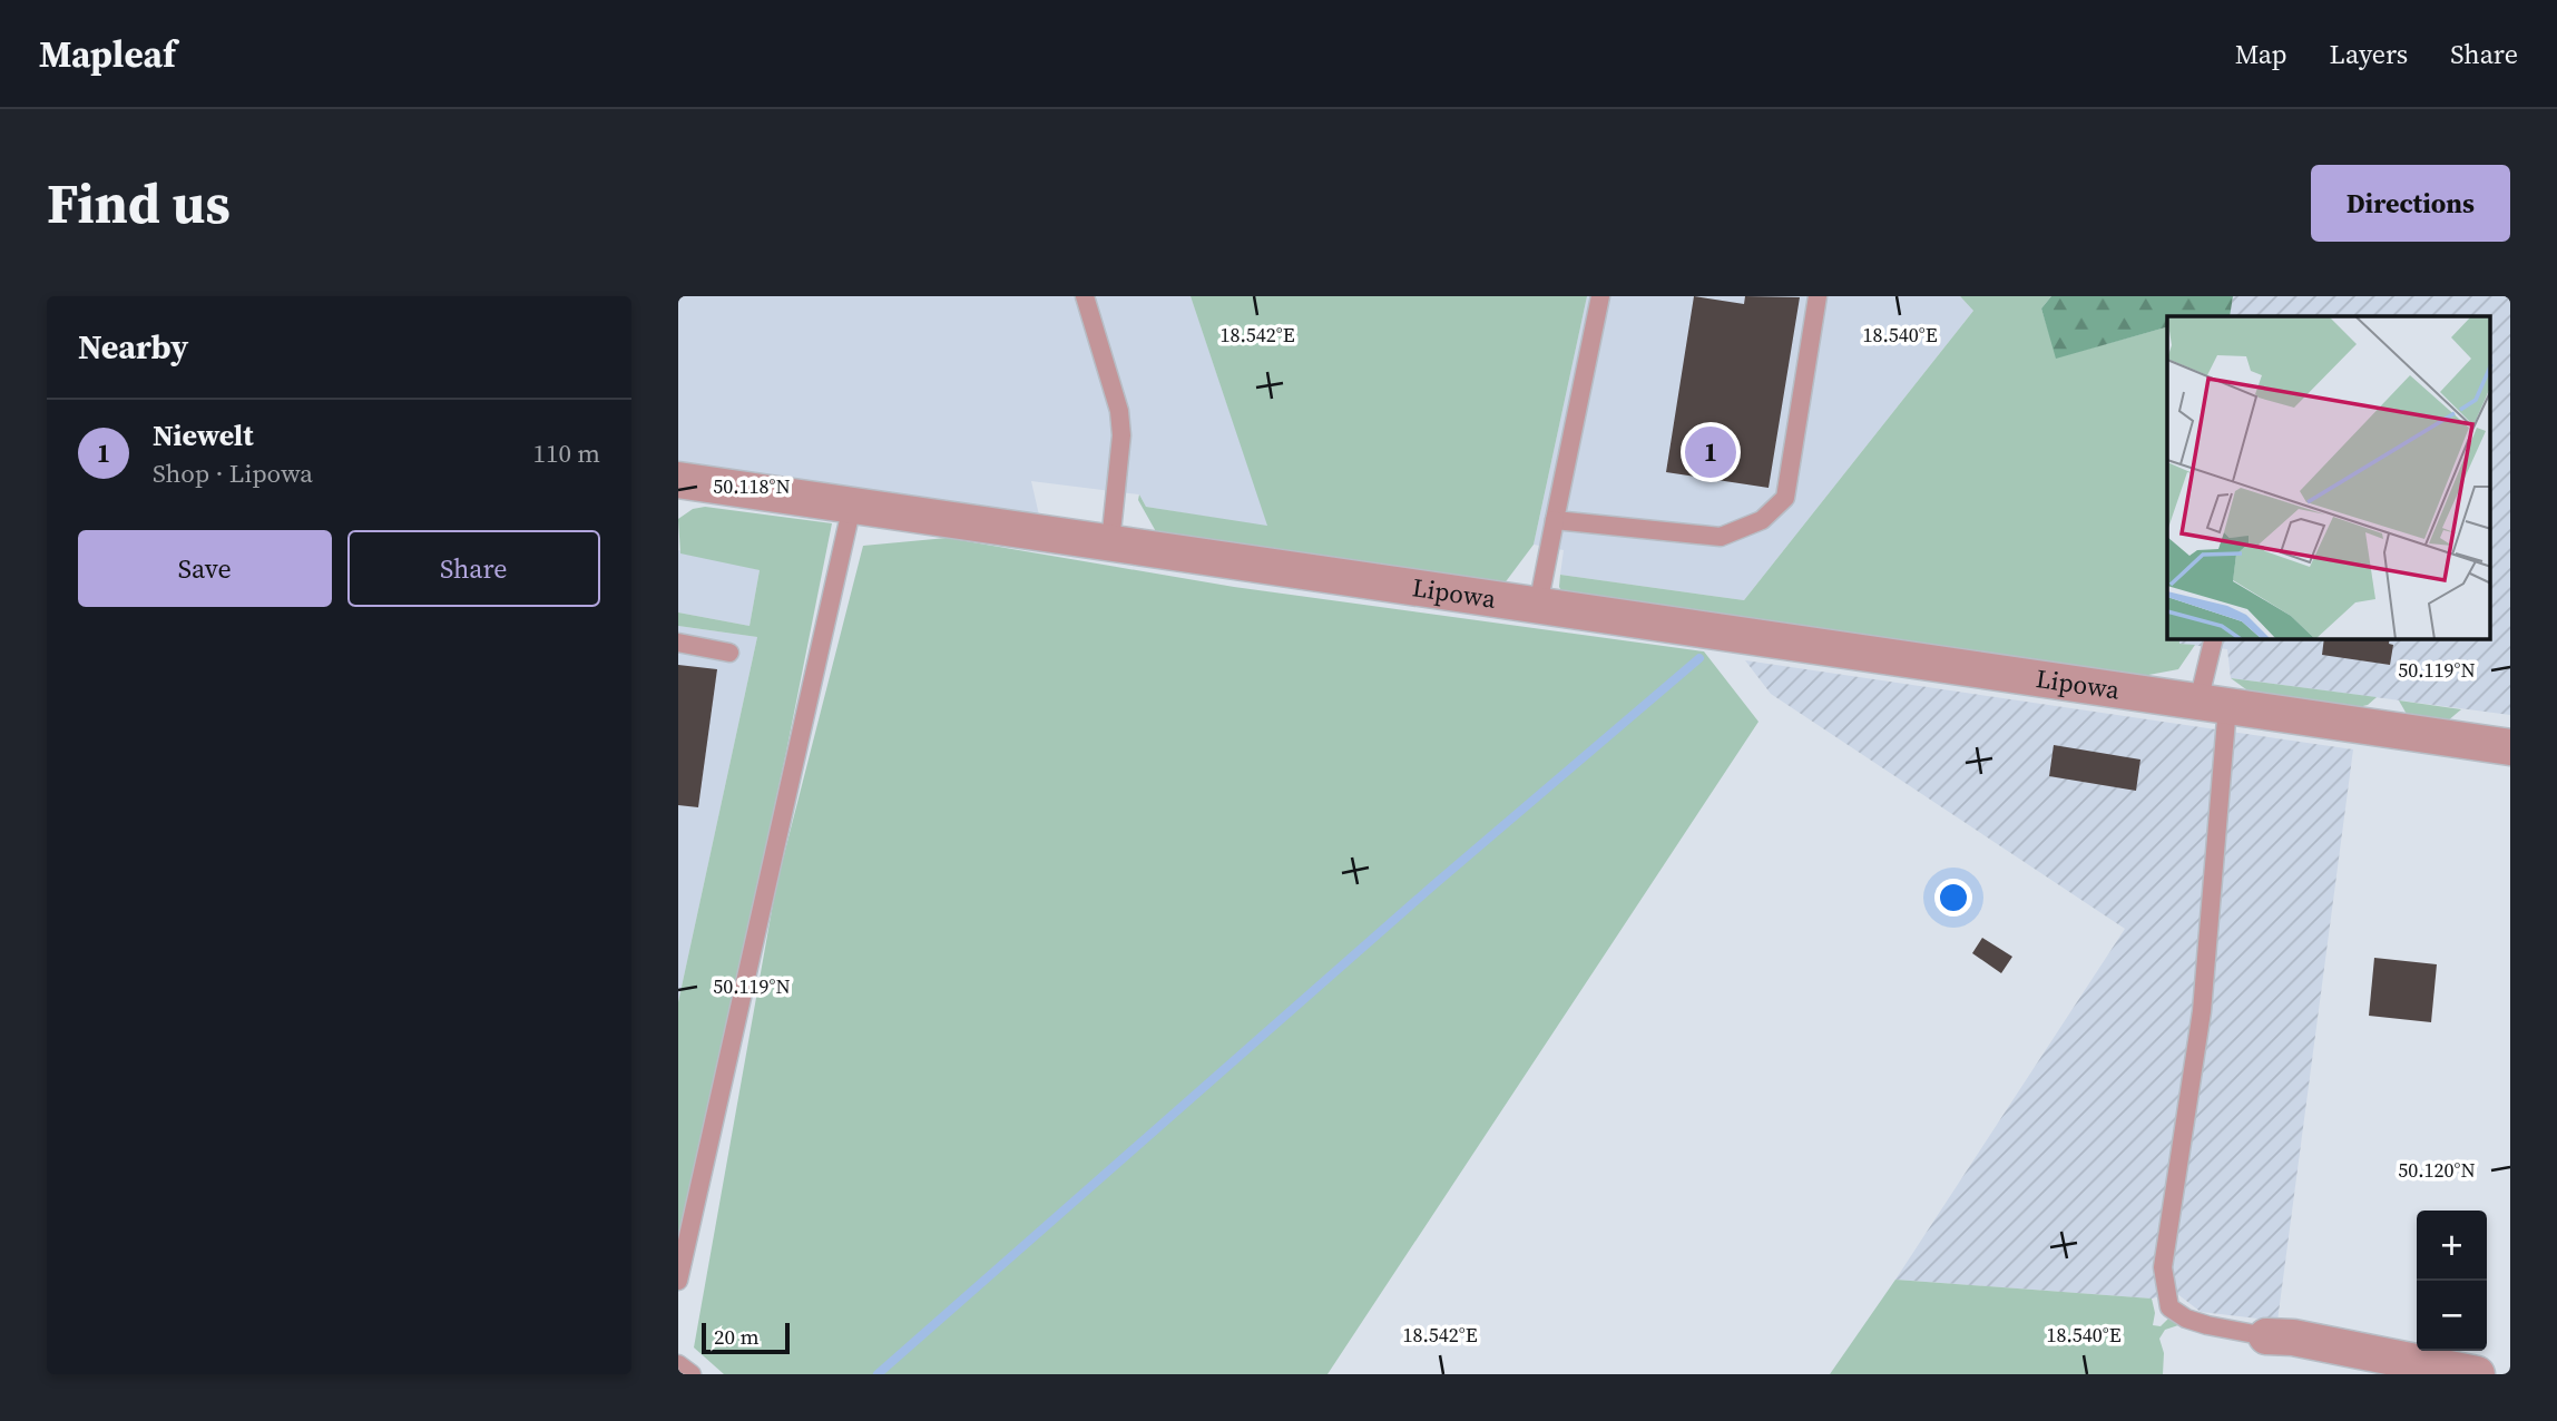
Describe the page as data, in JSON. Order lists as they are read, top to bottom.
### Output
{
  "streets": {
    "street": ["Lipowa"]
  },
  "scale_bar": "20 m",
  "page": {
    "header": "Mapleaf",
    "nav": ["Map", "Layers", "Share"],
    "buttons": [
      "Directions",
      ["Save", "Share"]
    ],
    "title": "Find us",
    "heading": "Nearby",
    "list": [
      {
        "mark": "1",
        "name": "Niewelt",
        "note": "Shop · Lipowa",
        "value": "110 m"
      }
    ],
    "pins": "1",
    "map_buttons": ["+", "−"],
    "scale": "20 m"
  },
  "coordinates": [
    "18.542°E",
    "18.540°E",
    "50.118°N",
    "50.119°N",
    "50.120°N"
  ]
}
